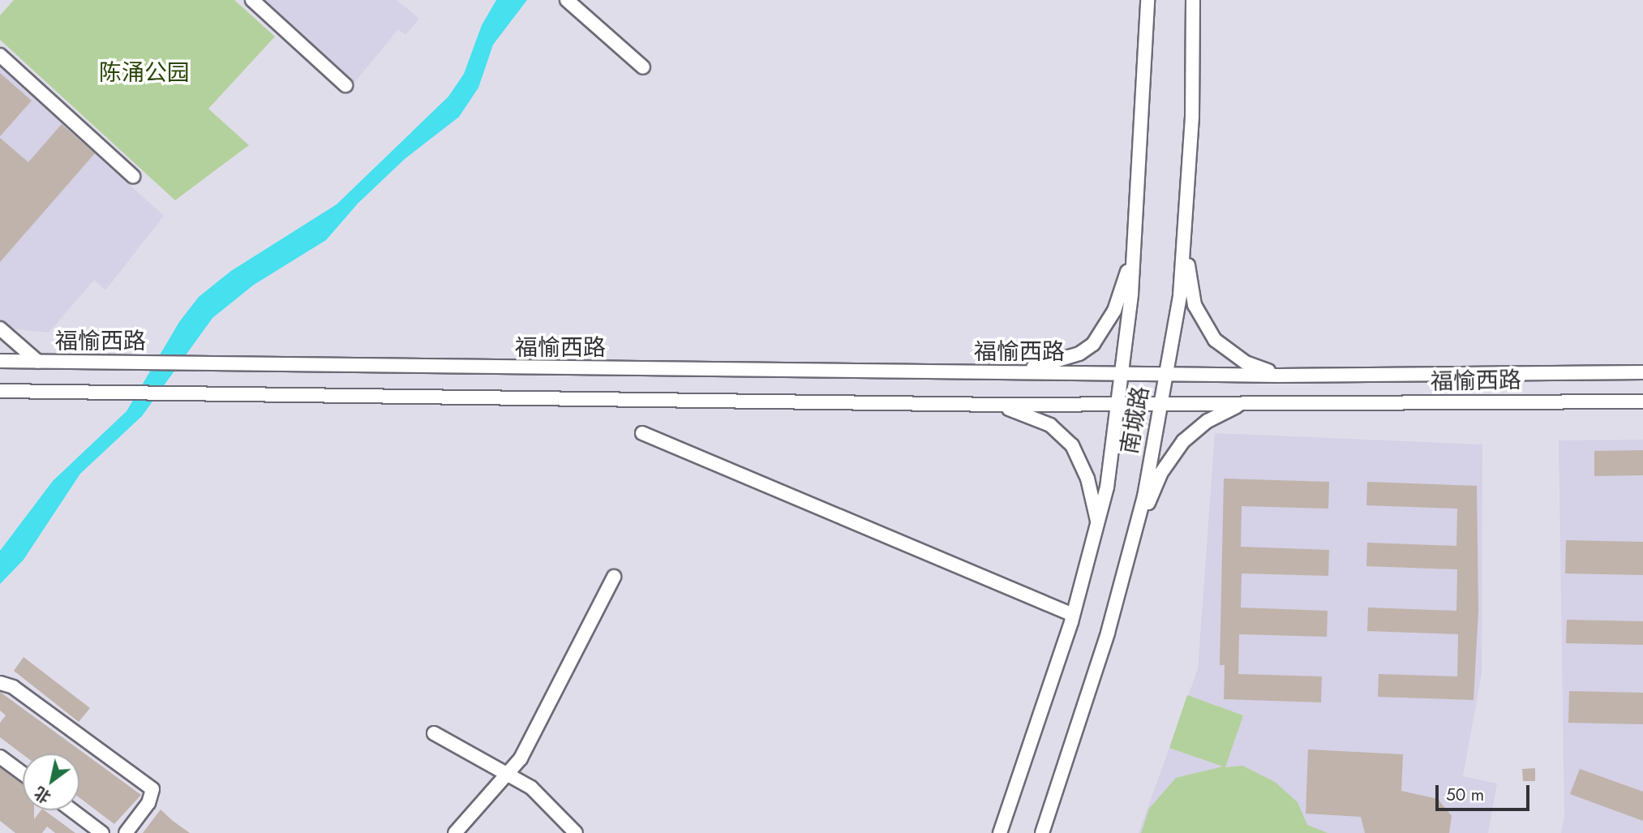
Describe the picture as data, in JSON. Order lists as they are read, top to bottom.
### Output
{
  "streets": {
    "street": ["福愉西路", "南城路"]
  },
  "crossings": [
    ["福愉西路", "南城路"]
  ],
  "parks": ["陈涌公园"],
  "scale_bar": "50 m",
  "north": "bottom left"
}
